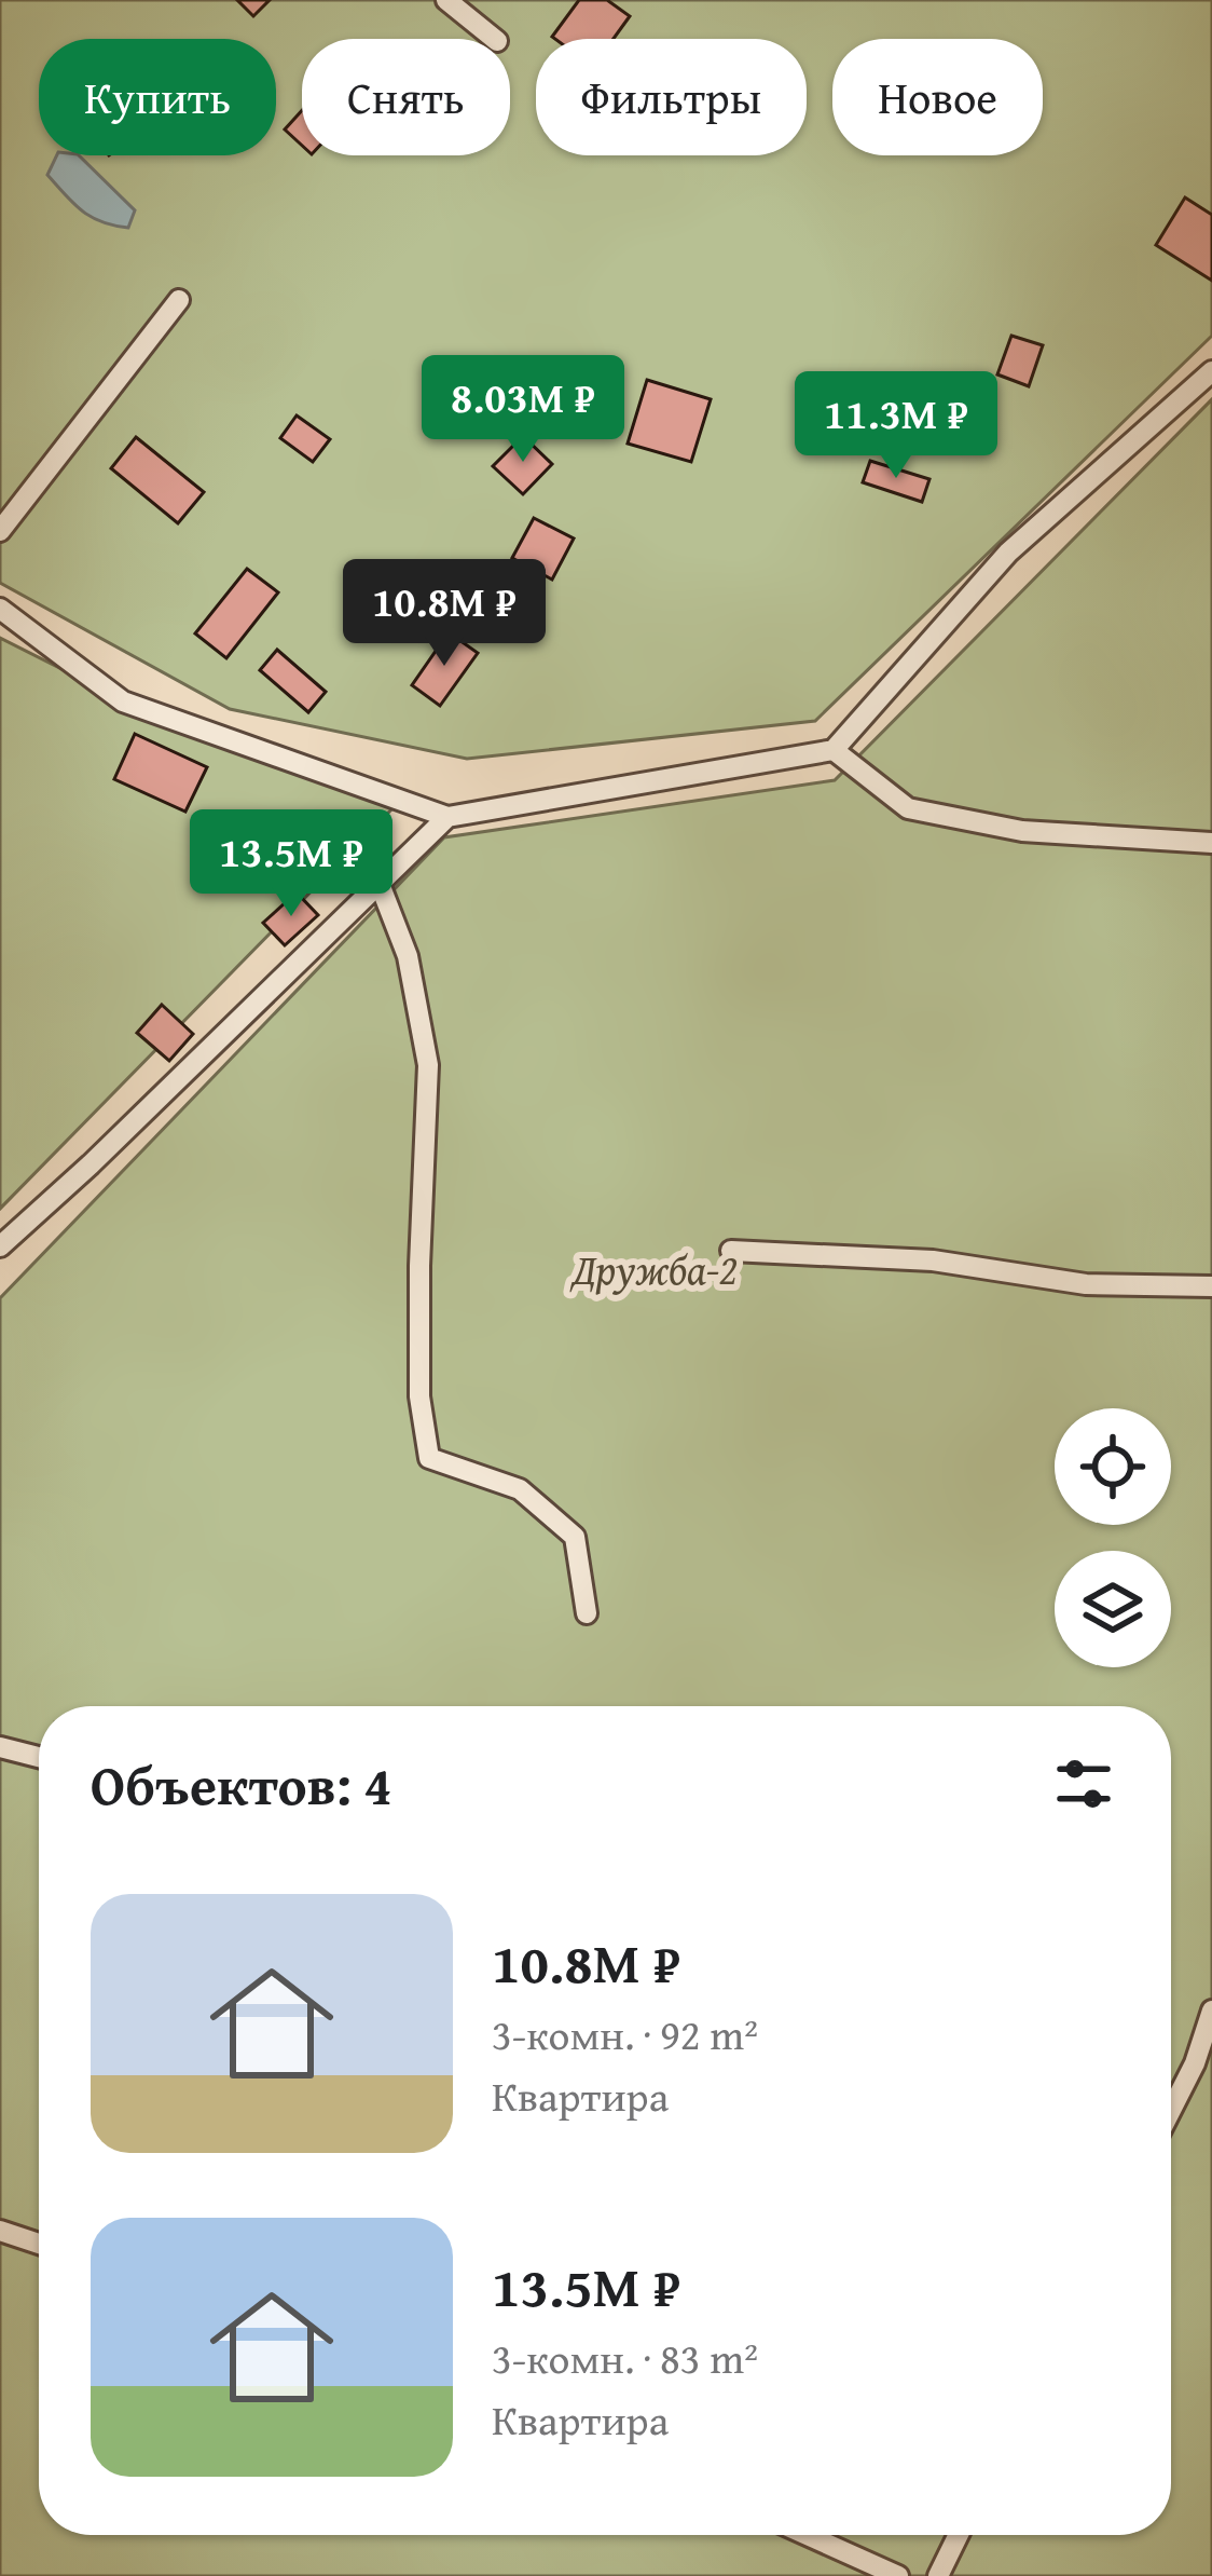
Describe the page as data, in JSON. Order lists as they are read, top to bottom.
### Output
{
  "parks": ["Дружба-2"],
  "page": {
    "chip": [
      "Купить",
      "Снять",
      "Фильтры",
      "Новое"
    ],
    "price": [
      "8.03M ₽",
      "11.3M ₽",
      "10.8M ₽",
      "13.5M ₽"
    ],
    "heading": "Объектов: 4",
    "list": [
      {
        "name": "10.8M ₽",
        "note": "3-комн. · 92 m² · Квартира"
      },
      {
        "name": "13.5M ₽",
        "note": "3-комн. · 83 m² · Квартира"
      }
    ]
  }
}
